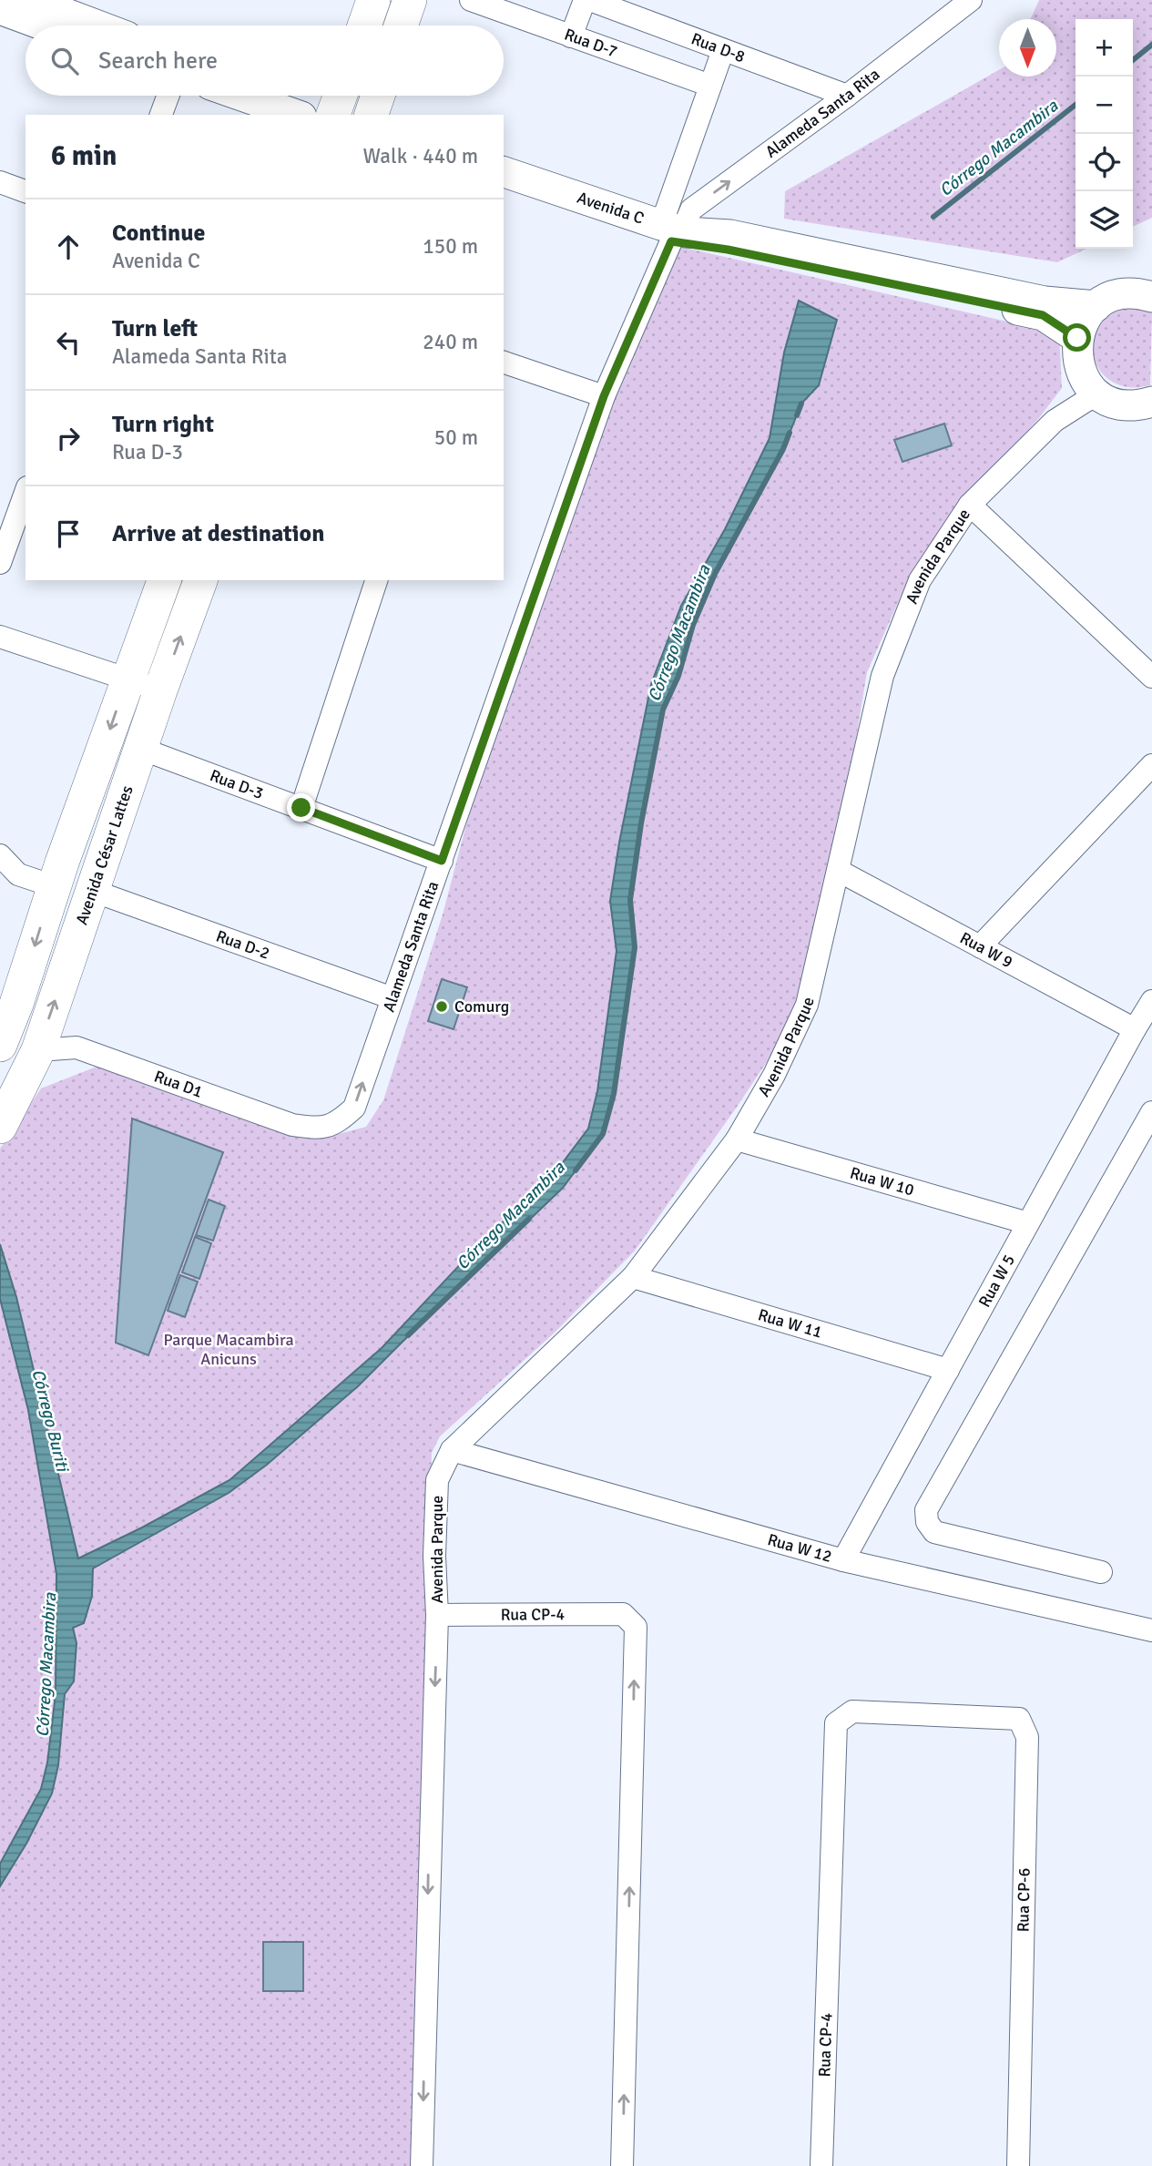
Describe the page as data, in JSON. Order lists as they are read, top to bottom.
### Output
{
  "streets": {
    "main road": ["Avenida César Lattes"],
    "street": [
      "Rua D-7",
      "Rua D-8",
      "Alameda Santa Rita",
      "Avenida C",
      "Avenida Parque",
      "Rua D-3",
      "Rua D-2",
      "Rua W 9",
      "Rua D1",
      "Rua W 10",
      "Rua W 5",
      "Rua W 11",
      "Rua W 12",
      "Rua CP-4",
      "Rua CP-6"
    ]
  },
  "crossings": [
    ["Rua D-8", "Alameda Santa Rita"],
    ["Alameda Santa Rita", "Avenida C"],
    ["Alameda Santa Rita", "Rua D-3"],
    ["Alameda Santa Rita", "Rua D-2"],
    ["Alameda Santa Rita", "Rua D1"],
    ["Avenida Parque", "Rua W 9"],
    ["Avenida Parque", "Rua W 10"],
    ["Avenida Parque", "Rua W 11"],
    ["Avenida Parque", "Rua W 12"],
    ["Avenida Parque", "Rua CP-4"],
    ["Rua D-3", "Avenida César Lattes"],
    ["Avenida César Lattes", "Rua D-2"],
    ["Avenida César Lattes", "Rua D1"],
    ["Rua W 9", "Rua W 5"],
    ["Rua W 10", "Rua W 5"],
    ["Rua W 5", "Rua W 11"],
    ["Rua W 5", "Rua W 12"],
    ["Rua CP-4", "Rua CP-6"]
  ],
  "water": ["Córrego Macambira", "Córrego Buriti"],
  "parks": ["Parque Macambira Anicuns"],
  "places": ["Comurg"],
  "north": "bottom",
  "page": {
    "map_buttons": ["+", "−"],
    "search": "Search here",
    "heading": ["6 min", "Walk · 440 m"],
    "list": [
      ["Continue", "Avenida C", "150 m"],
      ["Turn left", "Alameda Santa Rita", "240 m"],
      ["Turn right", "Rua D-3", "50 m"],
      "Arrive at destination"
    ]
  }
}
